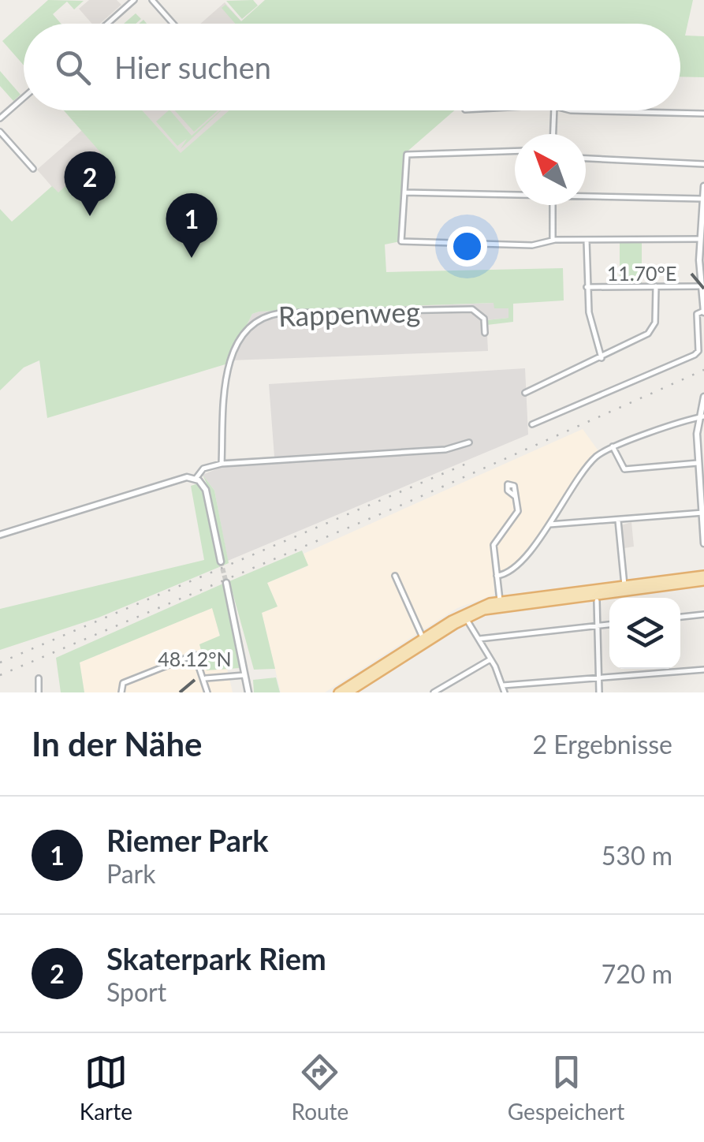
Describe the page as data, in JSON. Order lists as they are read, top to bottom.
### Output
{
  "streets": {
    "street": ["Rappenweg"]
  },
  "north": "top left",
  "page": {
    "search": "Hier suchen",
    "pins": ["2", "1"],
    "heading": ["In der Nähe", "2 Ergebnisse"],
    "list": [
      {
        "mark": "1",
        "name": "Riemer Park",
        "note": "Park",
        "value": "530 m"
      },
      {
        "mark": "2",
        "name": "Skaterpark Riem",
        "note": "Sport",
        "value": "720 m"
      }
    ],
    "nav": ["Karte", "Route", "Gespeichert"]
  },
  "coordinates": ["11.70°E", "48.12°N"]
}
